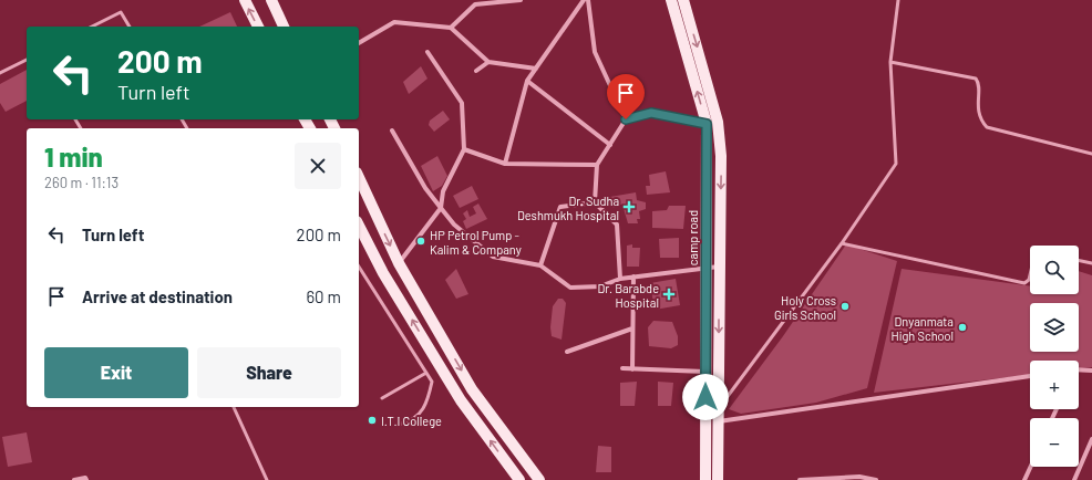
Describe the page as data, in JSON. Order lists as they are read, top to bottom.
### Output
{
  "streets": {
    "main road": ["camp road"]
  },
  "places": {
    "health": ["Dr. Sudha Deshmukh Hospital", "Dr. Barabde Hospital"],
    "other": [
      "HP Petrol Pump - Kalim & Company",
      "Holy Cross Girls School",
      "Dnyanmata High School",
      "I.T.I College"
    ]
  },
  "page": {
    "turn": ["200 m", "Turn left"],
    "heading": ["1 min", "260 m · 11:13"],
    "list": [
      {
        "name": "Turn left",
        "value": "200 m"
      },
      {
        "name": "Arrive at destination",
        "value": "60 m"
      }
    ],
    "map_buttons": ["+", "−"],
    "buttons": ["Exit", "Share"]
  }
}
